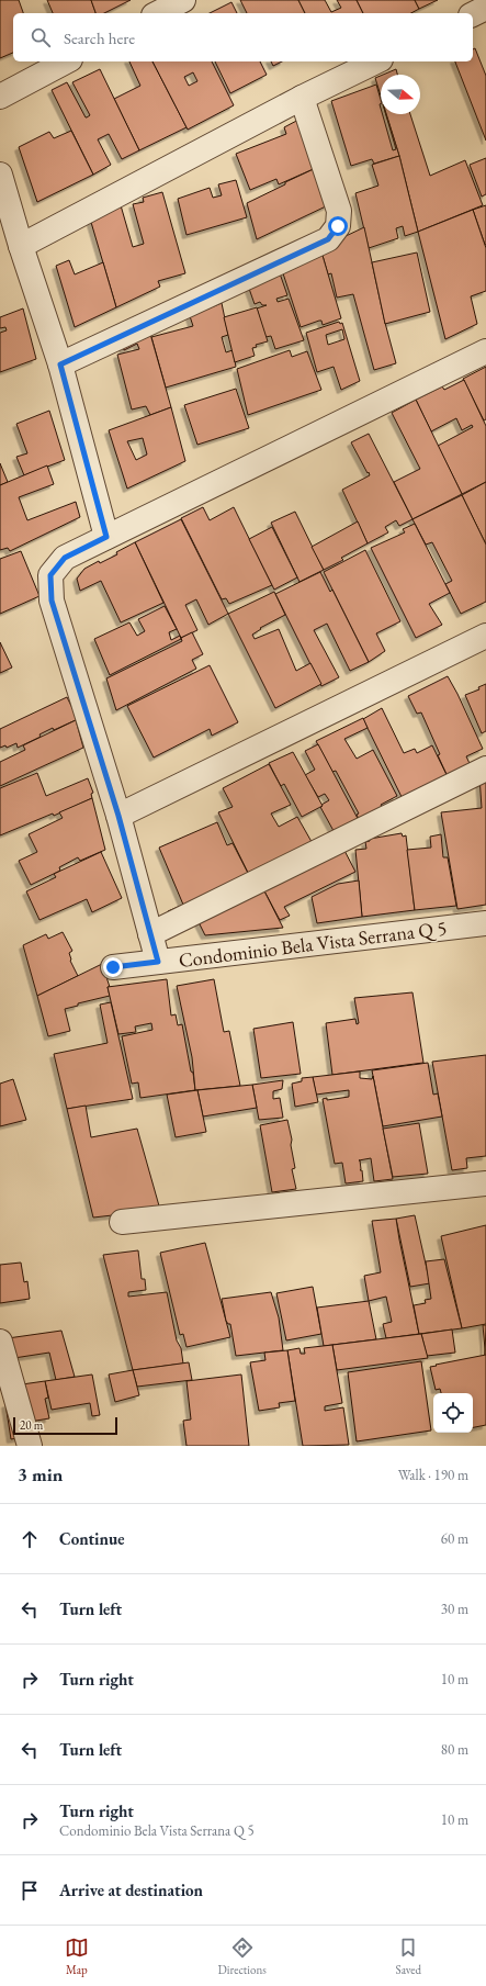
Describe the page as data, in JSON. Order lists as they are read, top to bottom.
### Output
{
  "streets": {
    "street": ["Condominio Bela Vista Serrana Q 5"]
  },
  "scale_bar": "20 m",
  "north": "right",
  "page": {
    "search": "Search here",
    "scale": "20 m",
    "heading": ["3 min", "Walk · 190 m"],
    "list": [
      ["Continue", "60 m"],
      ["Turn left", "30 m"],
      ["Turn right", "10 m"],
      ["Turn left", "80 m"],
      ["Turn right", "Condominio Bela Vista Serrana Q 5", "10 m"],
      "Arrive at destination"
    ],
    "nav": ["Map", "Directions", "Saved"]
  }
}
